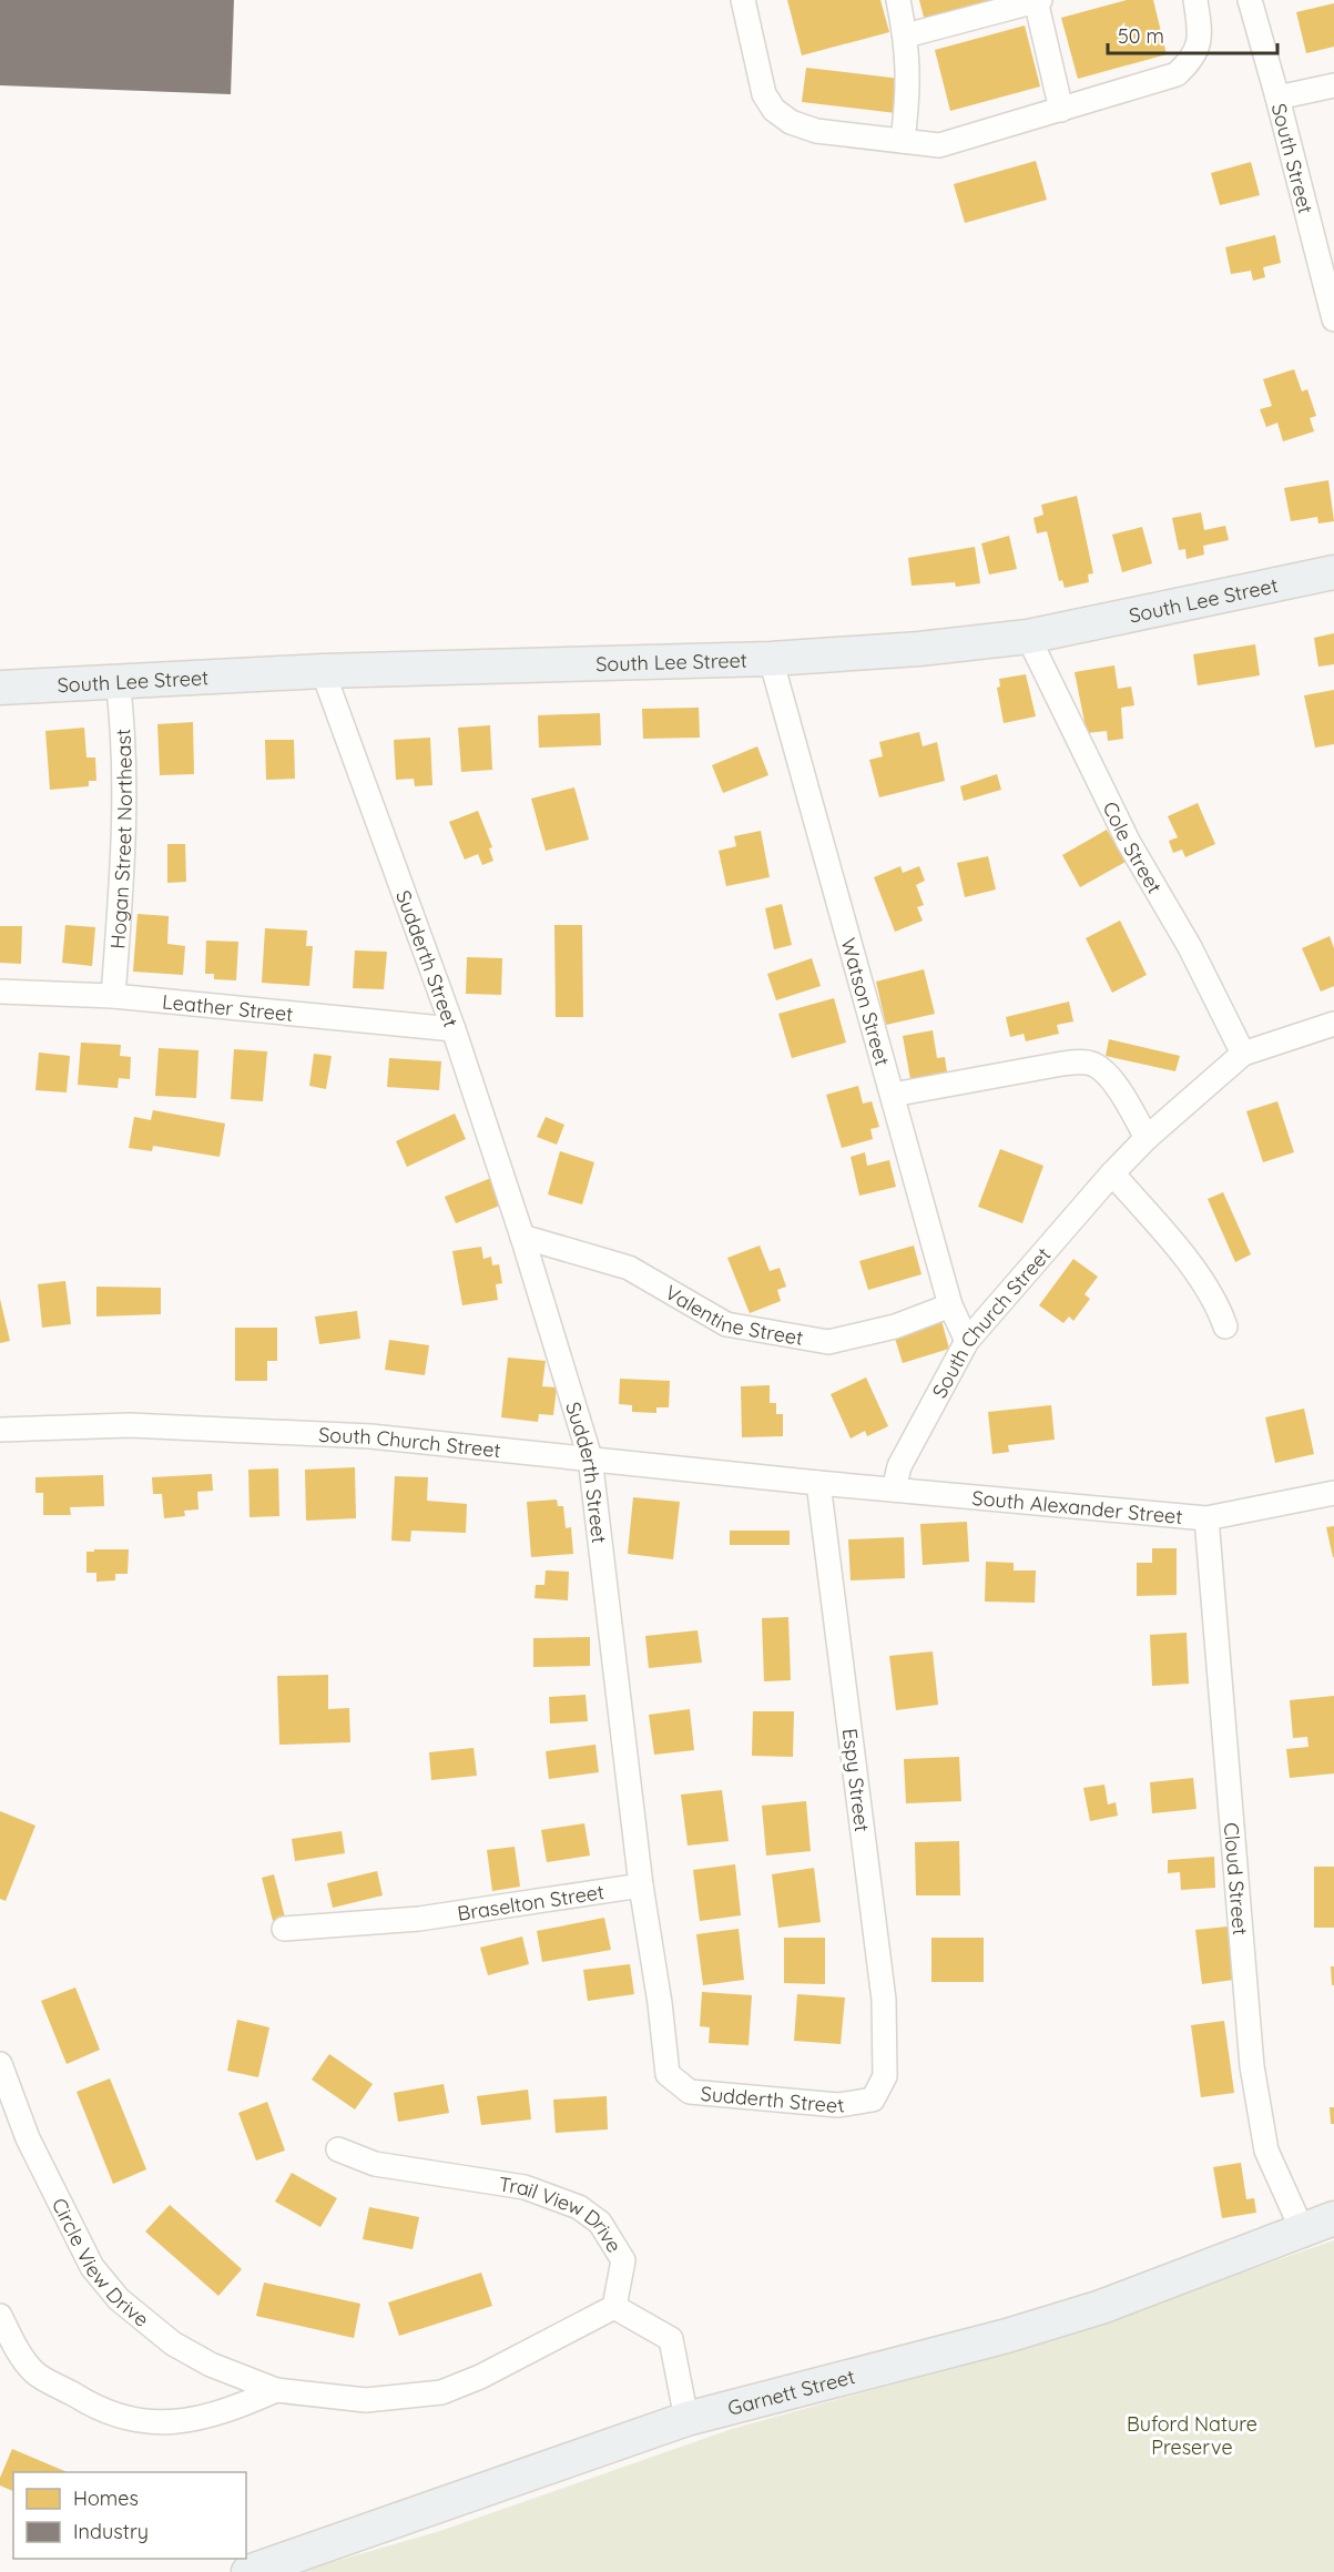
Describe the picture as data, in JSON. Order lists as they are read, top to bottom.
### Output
{
  "streets": {
    "street": [
      "South Street",
      "South Lee Street",
      "Hogan Street Northeast",
      "Cole Street",
      "Sudderth Street",
      "Watson Street",
      "Leather Street",
      "Valentine Street",
      "South Church Street",
      "South Alexander Street",
      "Espy Street",
      "Cloud Street",
      "Braselton Street",
      "Trail View Drive",
      "Circle View Drive",
      "Garnett Street"
    ]
  },
  "crossings": [
    ["South Lee Street", "Hogan Street Northeast"],
    ["South Lee Street", "Cole Street"],
    ["South Lee Street", "Sudderth Street"],
    ["South Lee Street", "Watson Street"],
    ["Hogan Street Northeast", "Leather Street"],
    ["Sudderth Street", "Leather Street"],
    ["Sudderth Street", "Valentine Street"],
    ["Sudderth Street", "South Church Street"],
    ["Sudderth Street", "Espy Street"],
    ["Sudderth Street", "Braselton Street"],
    ["Watson Street", "Valentine Street"],
    ["Watson Street", "South Church Street"],
    ["South Church Street", "South Alexander Street"],
    ["South Church Street", "Espy Street"],
    ["South Alexander Street", "Espy Street"],
    ["South Alexander Street", "Cloud Street"],
    ["Cloud Street", "Garnett Street"],
    ["Trail View Drive", "Circle View Drive"]
  ],
  "parks": ["Buford Nature Preserve"],
  "legend": ["Homes", "Industry"],
  "scale_bar": "50 m"
}
